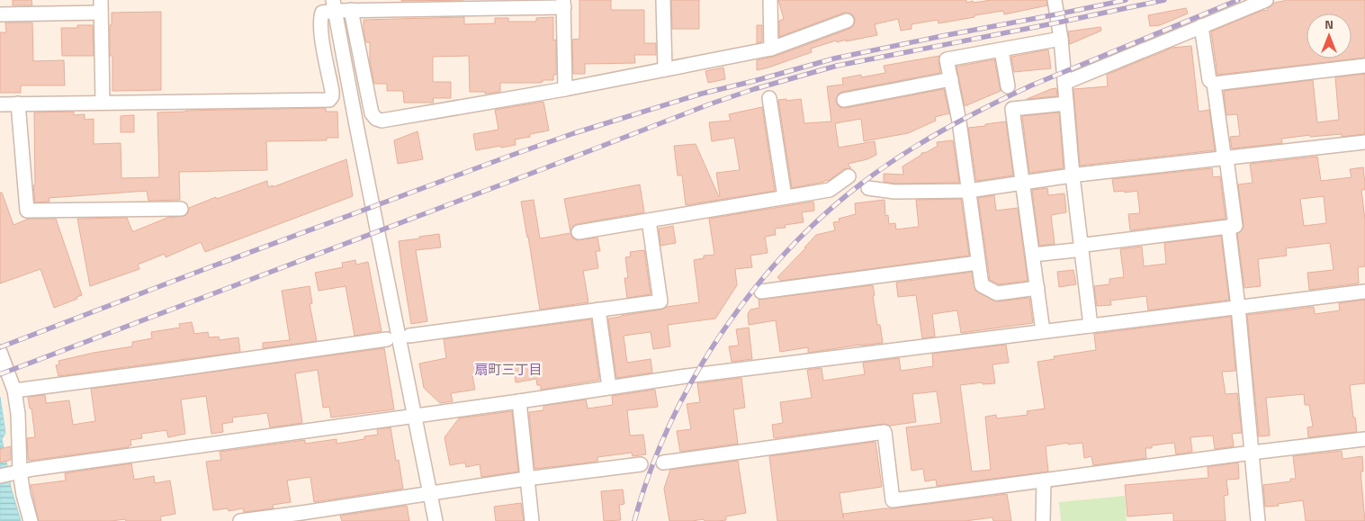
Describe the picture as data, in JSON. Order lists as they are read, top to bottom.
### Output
{
  "districts": ["扇町三丁目"],
  "north": "top"
}
